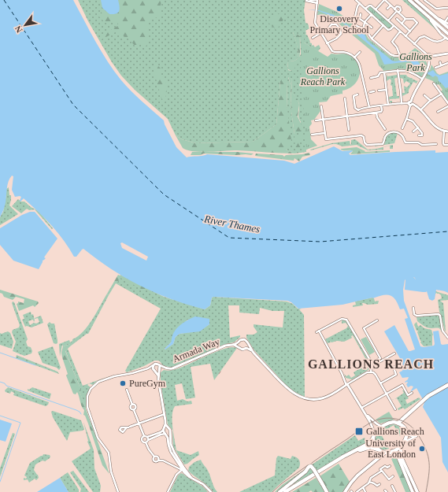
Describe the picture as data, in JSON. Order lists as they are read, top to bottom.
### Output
{
  "streets": {
    "street": ["Armada Way"]
  },
  "districts": ["GALLIONS REACH"],
  "water": ["River Thames"],
  "parks": ["Gallions Park", "Gallions Reach Park"],
  "places": {
    "other": ["Discovery Primary School", "PureGym", "University of East London"],
    "transit": ["Gallions Reach"]
  },
  "north": "bottom left"
}
